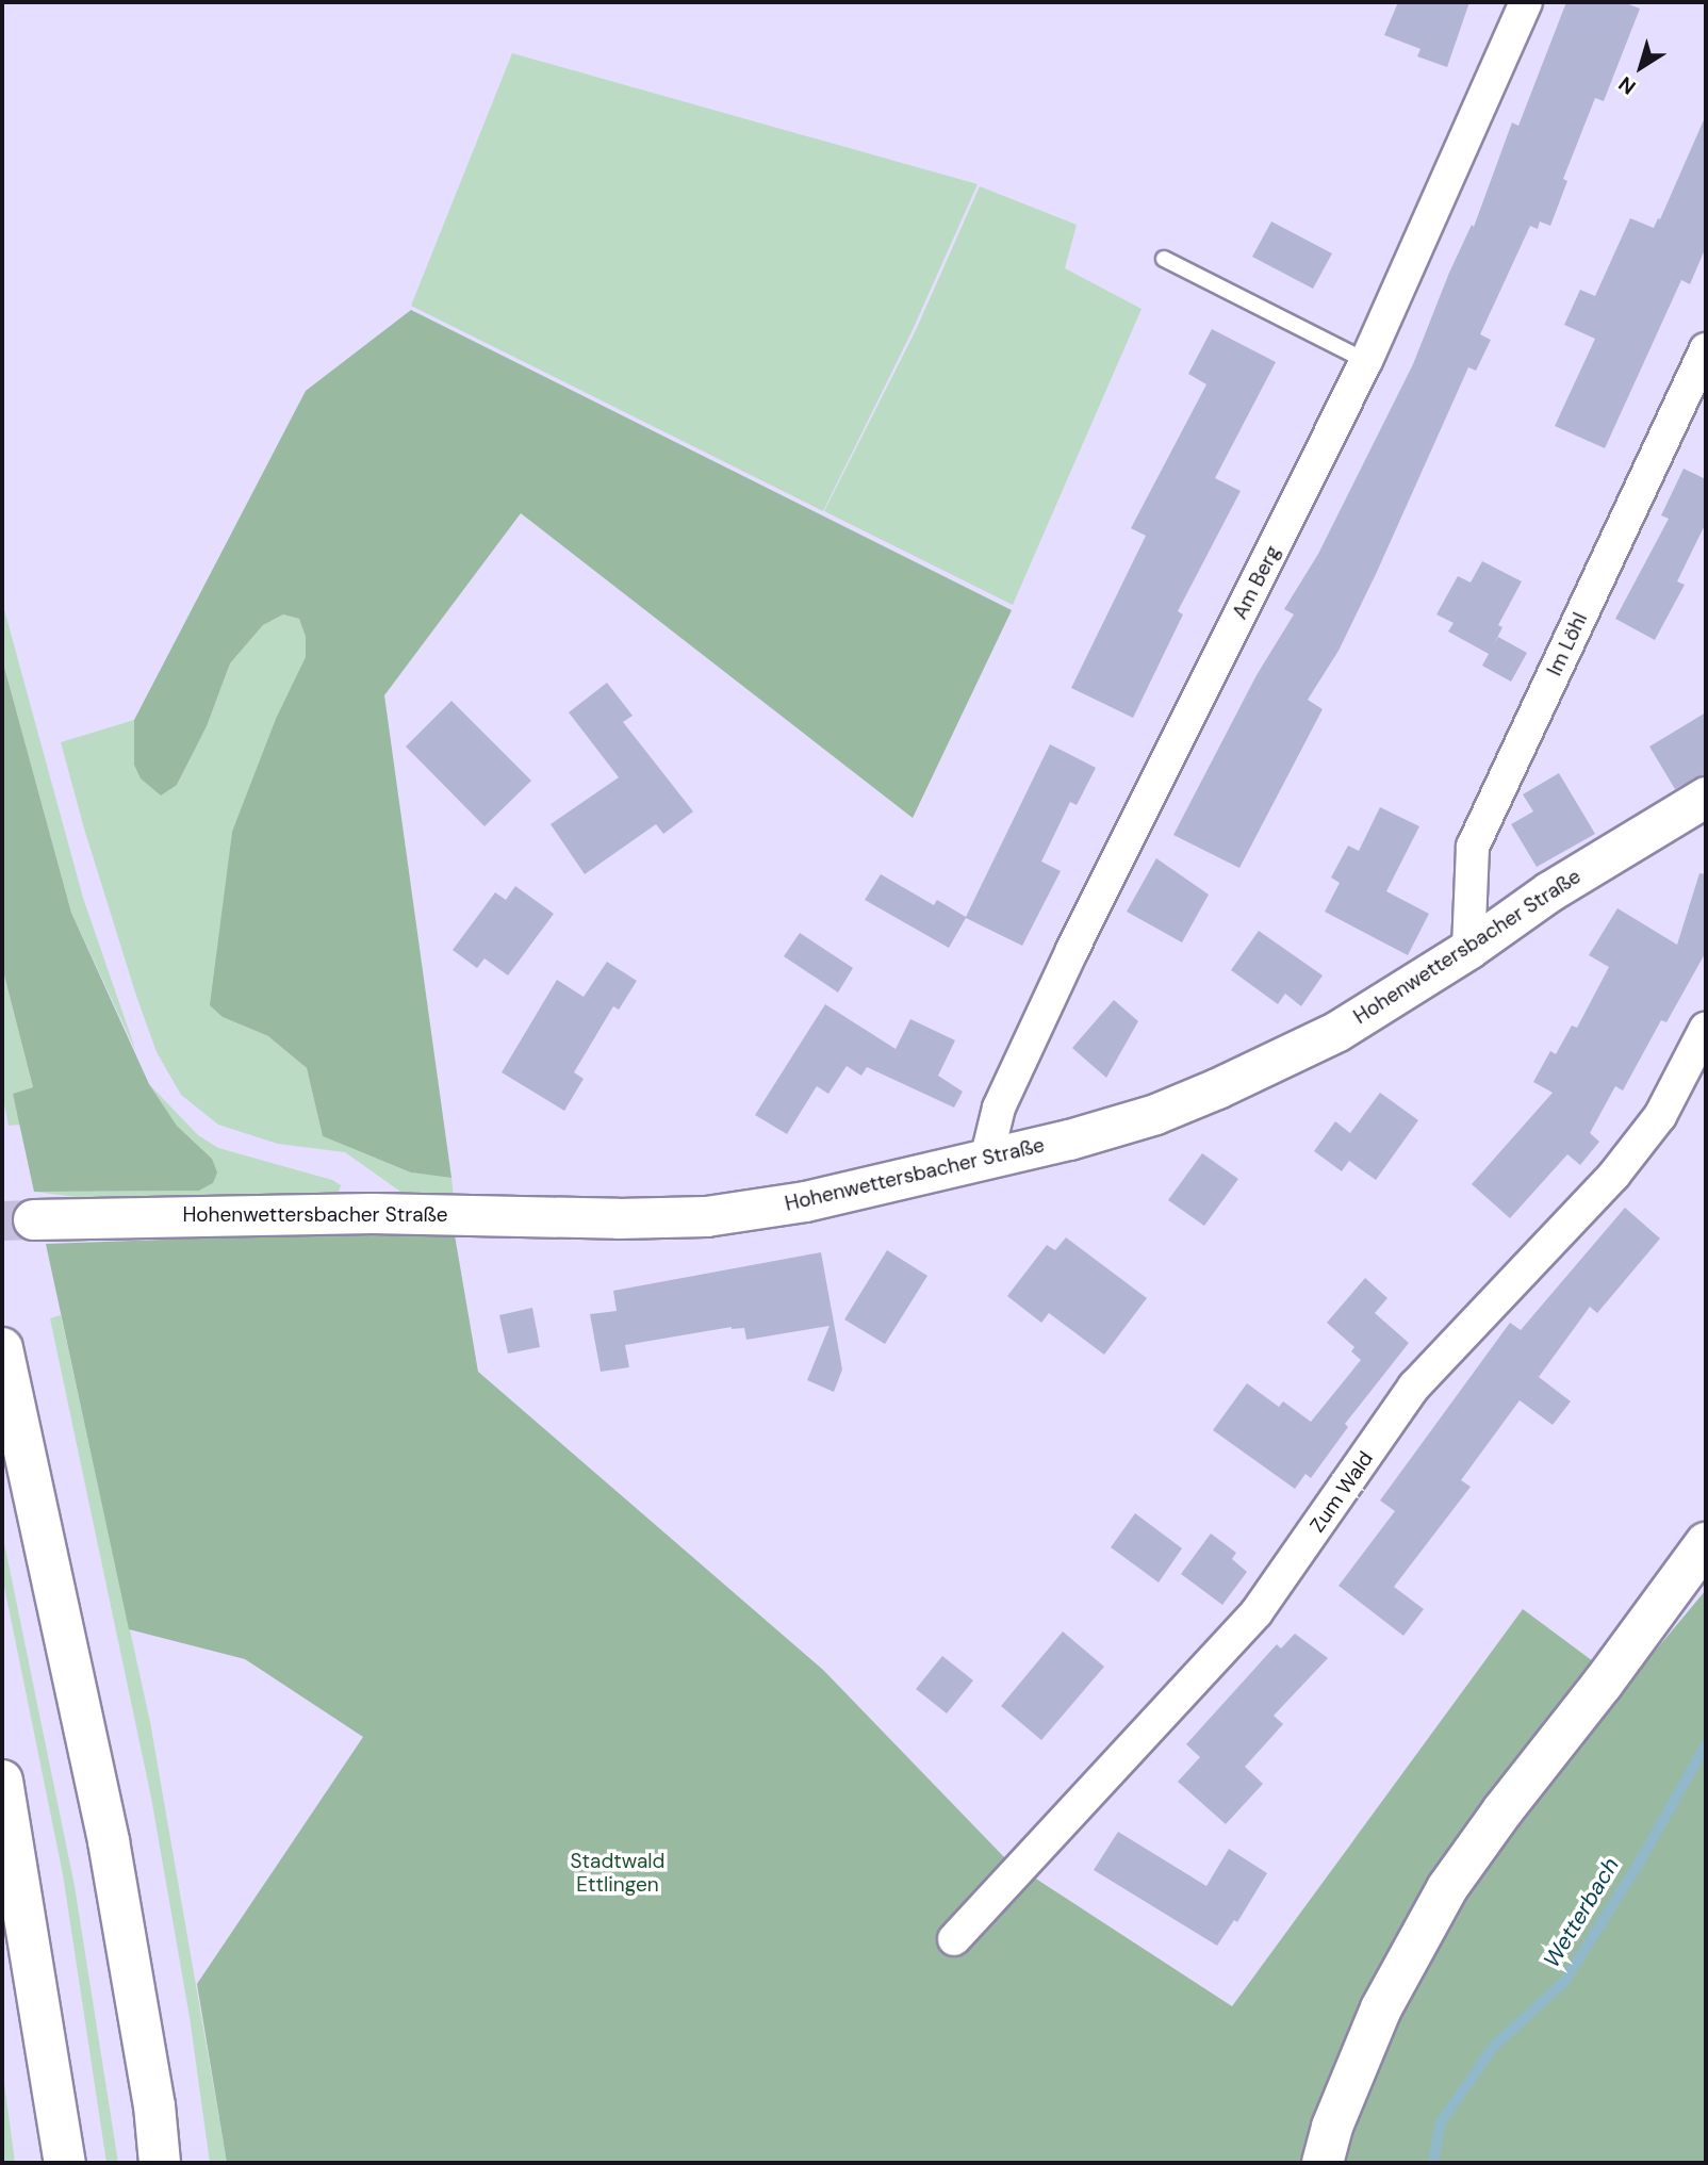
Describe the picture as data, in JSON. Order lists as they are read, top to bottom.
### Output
{
  "streets": {
    "street": [
      "Am Berg",
      "Im Löhl",
      "Hohenwettersbacher Straße",
      "Zum Wald"
    ]
  },
  "crossings": [
    ["Am Berg", "Hohenwettersbacher Straße"],
    ["Im Löhl", "Hohenwettersbacher Straße"]
  ],
  "water": ["Wetterbach"],
  "parks": ["Stadtwald Ettlingen"],
  "north": "bottom left"
}
